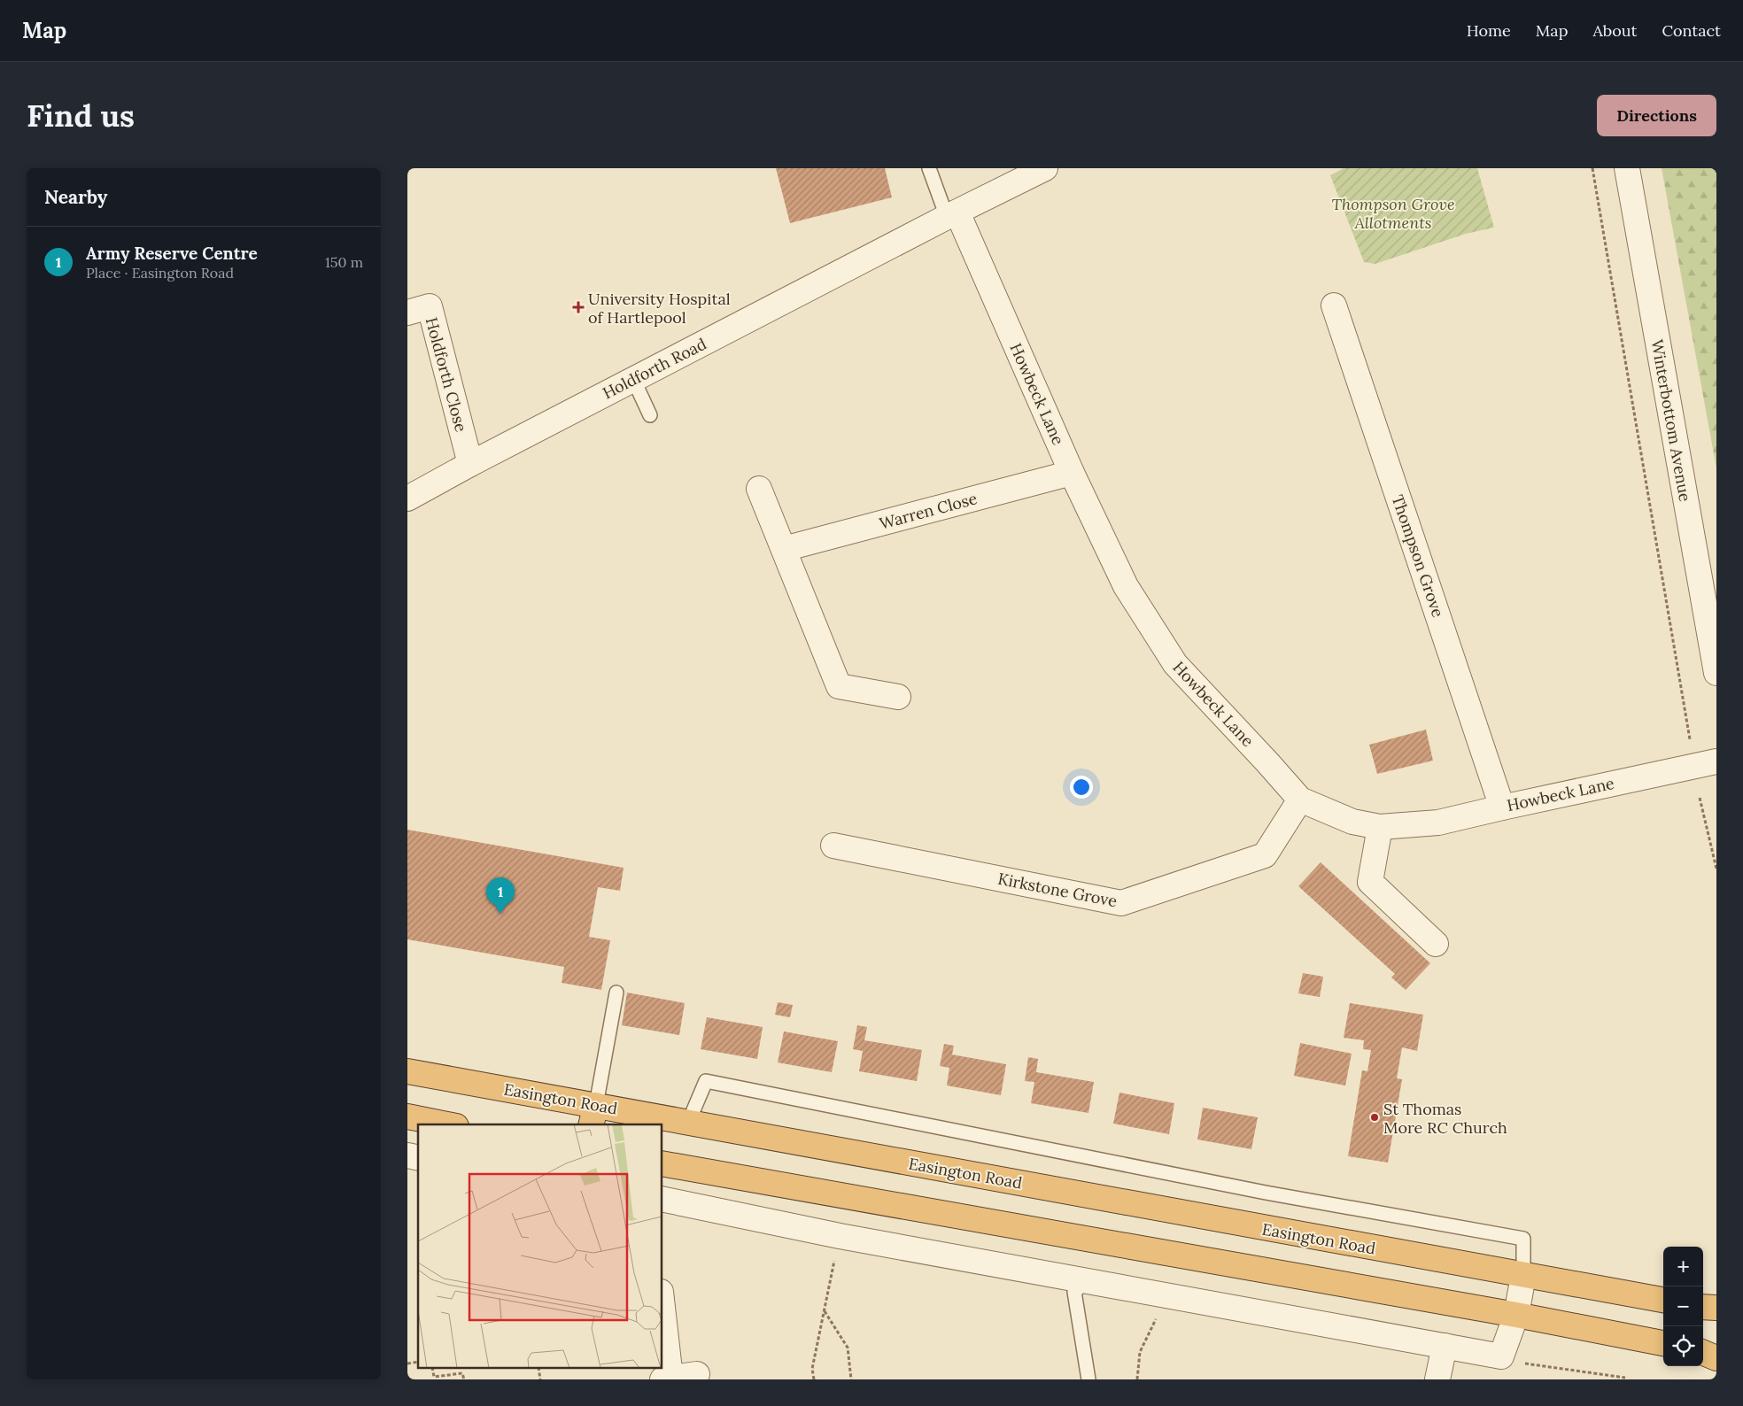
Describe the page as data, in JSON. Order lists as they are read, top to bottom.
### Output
{
  "streets": {
    "highway": ["Easington Road"],
    "street": [
      "Holdforth Road",
      "Holdforth Close",
      "Howbeck Lane",
      "Winterbottom Avenue",
      "Warren Close",
      "Thompson Grove",
      "Kirkstone Grove"
    ]
  },
  "crossings": [
    ["Holdforth Road", "Holdforth Close"],
    ["Holdforth Road", "Howbeck Lane"],
    ["Howbeck Lane", "Warren Close"],
    ["Howbeck Lane", "Thompson Grove"],
    ["Howbeck Lane", "Kirkstone Grove"]
  ],
  "parks": ["Thompson Grove Allotments"],
  "places": {
    "health": ["University Hospital of Hartlepool"],
    "other": ["St Thomas More RC Church"]
  },
  "page": {
    "header": "Map",
    "nav": [
      "Home",
      "Map",
      "About",
      "Contact"
    ],
    "buttons": "Directions",
    "title": "Find us",
    "heading": "Nearby",
    "list": [
      {
        "mark": "1",
        "name": "Army Reserve Centre",
        "note": "Place · Easington Road",
        "value": "150 m"
      }
    ],
    "pins": "1",
    "map_buttons": ["+", "−"]
  }
}
